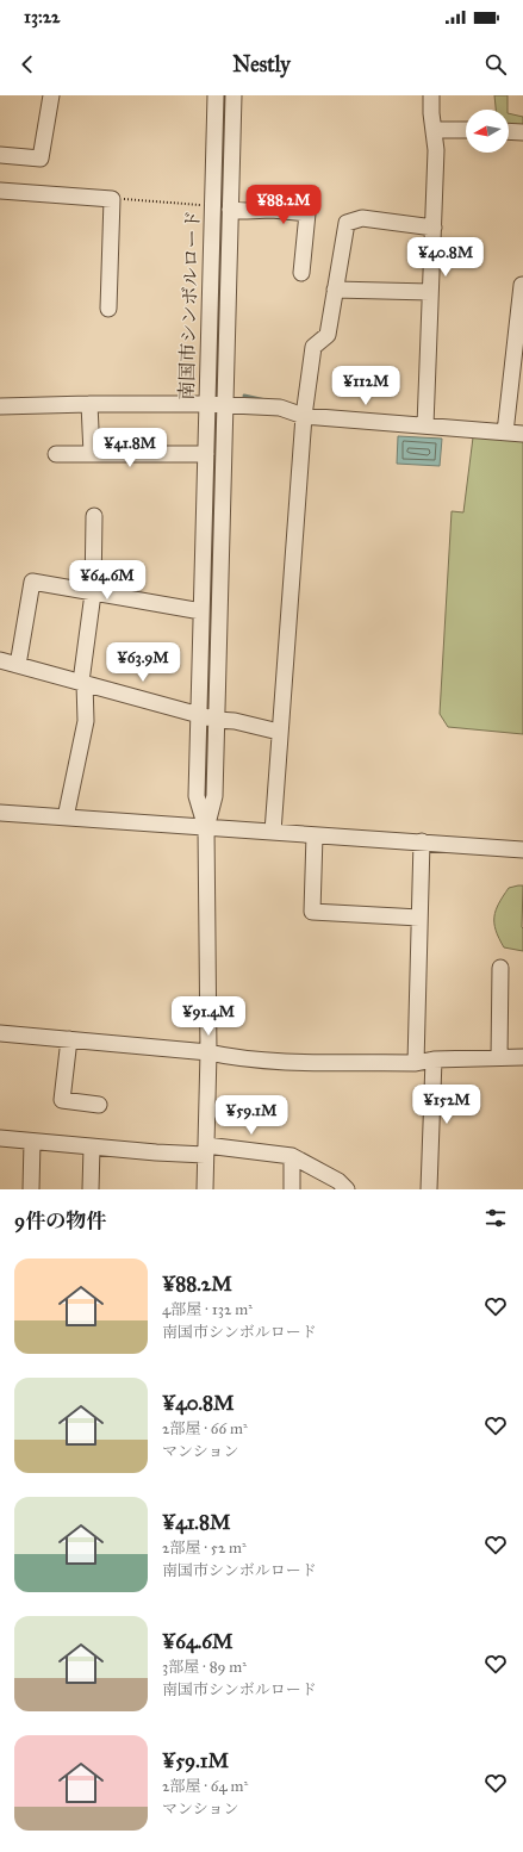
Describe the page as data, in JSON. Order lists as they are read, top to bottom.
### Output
{
  "streets": {
    "street": ["南国市シンボルロード"]
  },
  "north": "left",
  "page": {
    "status": "13:22",
    "header": "Nestly",
    "price": [
      "¥88.2M",
      "¥40.8M",
      "¥112M",
      "¥41.8M",
      "¥64.6M",
      "¥63.9M",
      "¥91.4M",
      "¥152M",
      "¥59.1M"
    ],
    "heading": "9件の物件",
    "list": [
      {
        "name": "¥88.2M",
        "note": "4部屋 · 132 m² · 南国市シンボルロード"
      },
      {
        "name": "¥40.8M",
        "note": "2部屋 · 66 m² · マンション"
      },
      {
        "name": "¥41.8M",
        "note": "2部屋 · 52 m² · 南国市シンボルロード"
      },
      {
        "name": "¥64.6M",
        "note": "3部屋 · 89 m² · 南国市シンボルロード"
      },
      {
        "name": "¥59.1M",
        "note": "2部屋 · 64 m² · マンション"
      }
    ]
  }
}
